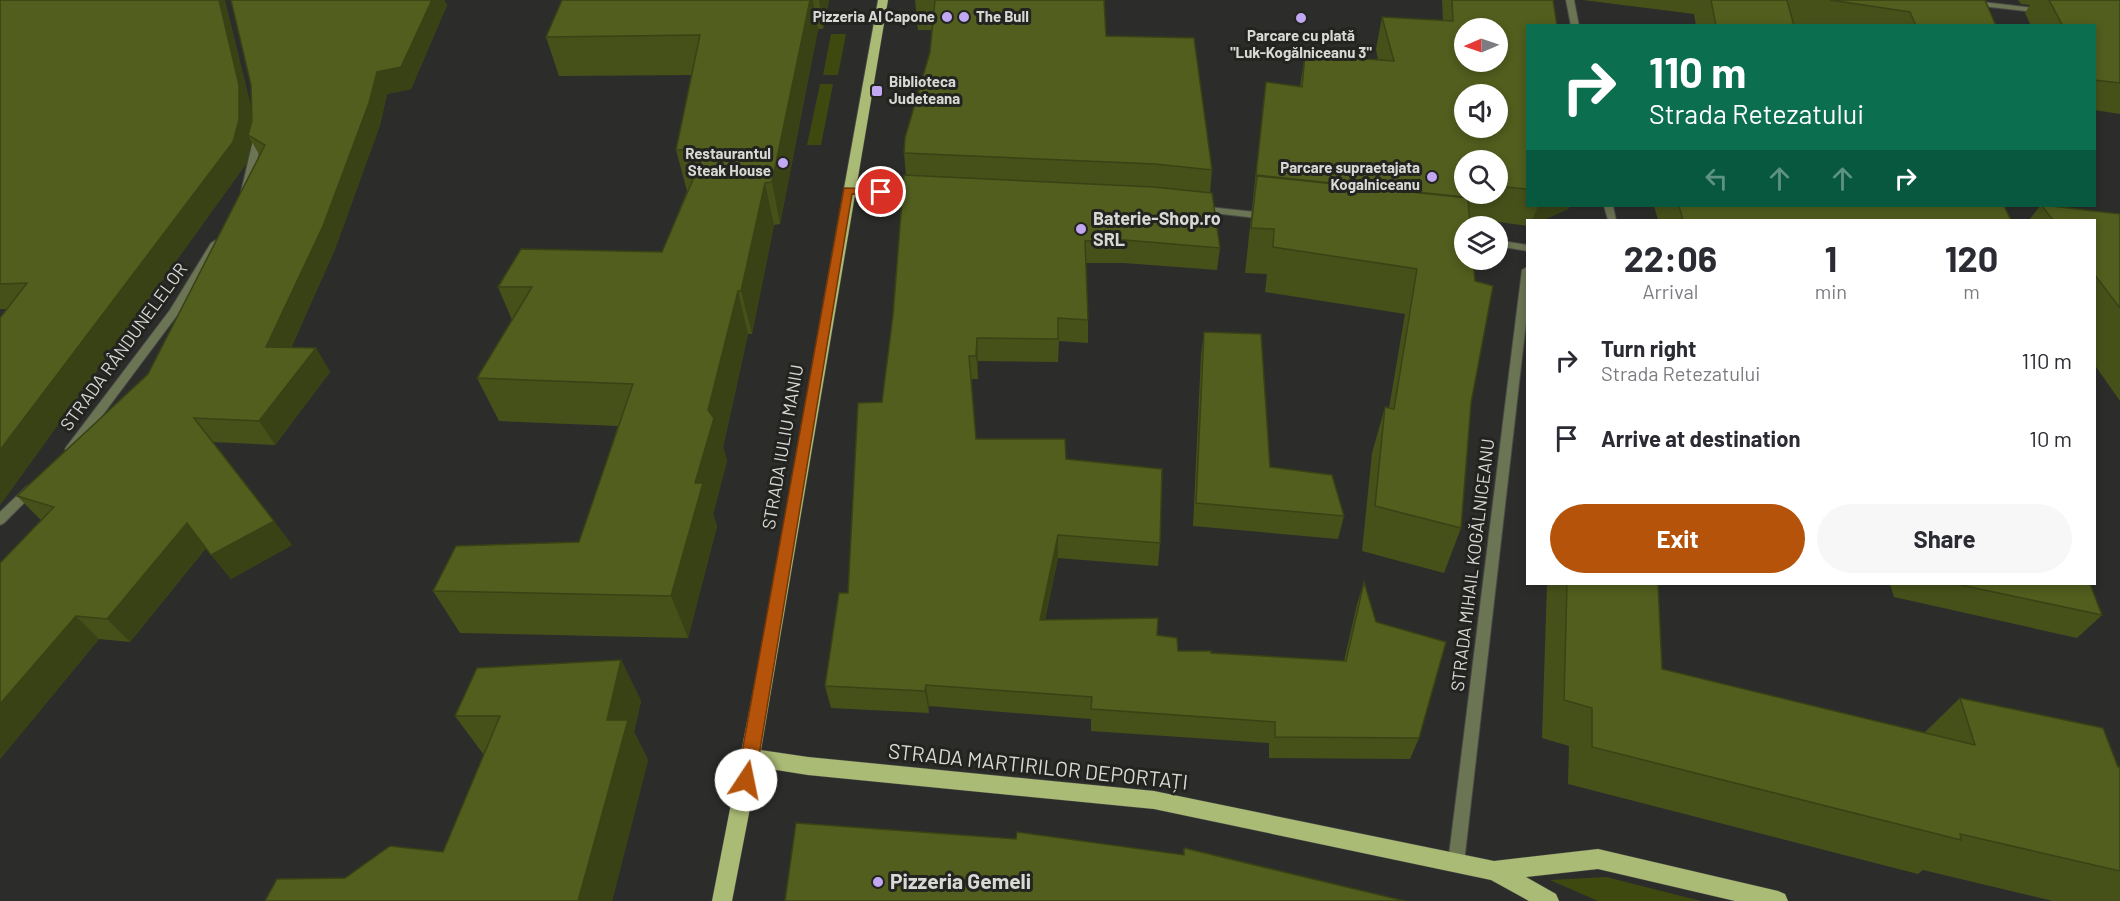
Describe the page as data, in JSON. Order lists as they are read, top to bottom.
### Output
{
  "streets": {
    "main road": ["STRADA IULIU MANIU", "STRADA MARTIRILOR DEPORTAȚI"],
    "street": ["STRADA RÂNDUNELELOR", "STRADA MIHAIL KOGĂLNICEANU"]
  },
  "crossings": [
    ["STRADA IULIU MANIU", "STRADA MARTIRILOR DEPORTAȚI"],
    ["STRADA MIHAIL KOGĂLNICEANU", "STRADA MARTIRILOR DEPORTAȚI"]
  ],
  "places": {
    "other": [
      "Pizzeria Al Capone",
      "The Bull",
      "Parcare cu plată \"Luk-Kogălniceanu 3\"",
      "Restaurantul Steak House",
      "Parcare supraetajata Kogalniceanu",
      "Baterie-Shop.ro SRL",
      "Pizzeria Gemeli"
    ],
    "transit": ["Biblioteca Judeteana"]
  },
  "north": "left",
  "page": {
    "turn": ["110 m", "Strada Retezatului"],
    "eta": [
      "22:06",
      "Arrival",
      "1",
      "min",
      "120",
      "m"
    ],
    "list": [
      {
        "name": "Turn right",
        "note": "Strada Retezatului",
        "value": "110 m"
      },
      {
        "name": "Arrive at destination",
        "value": "10 m"
      }
    ],
    "buttons": ["Exit", "Share"]
  }
}
